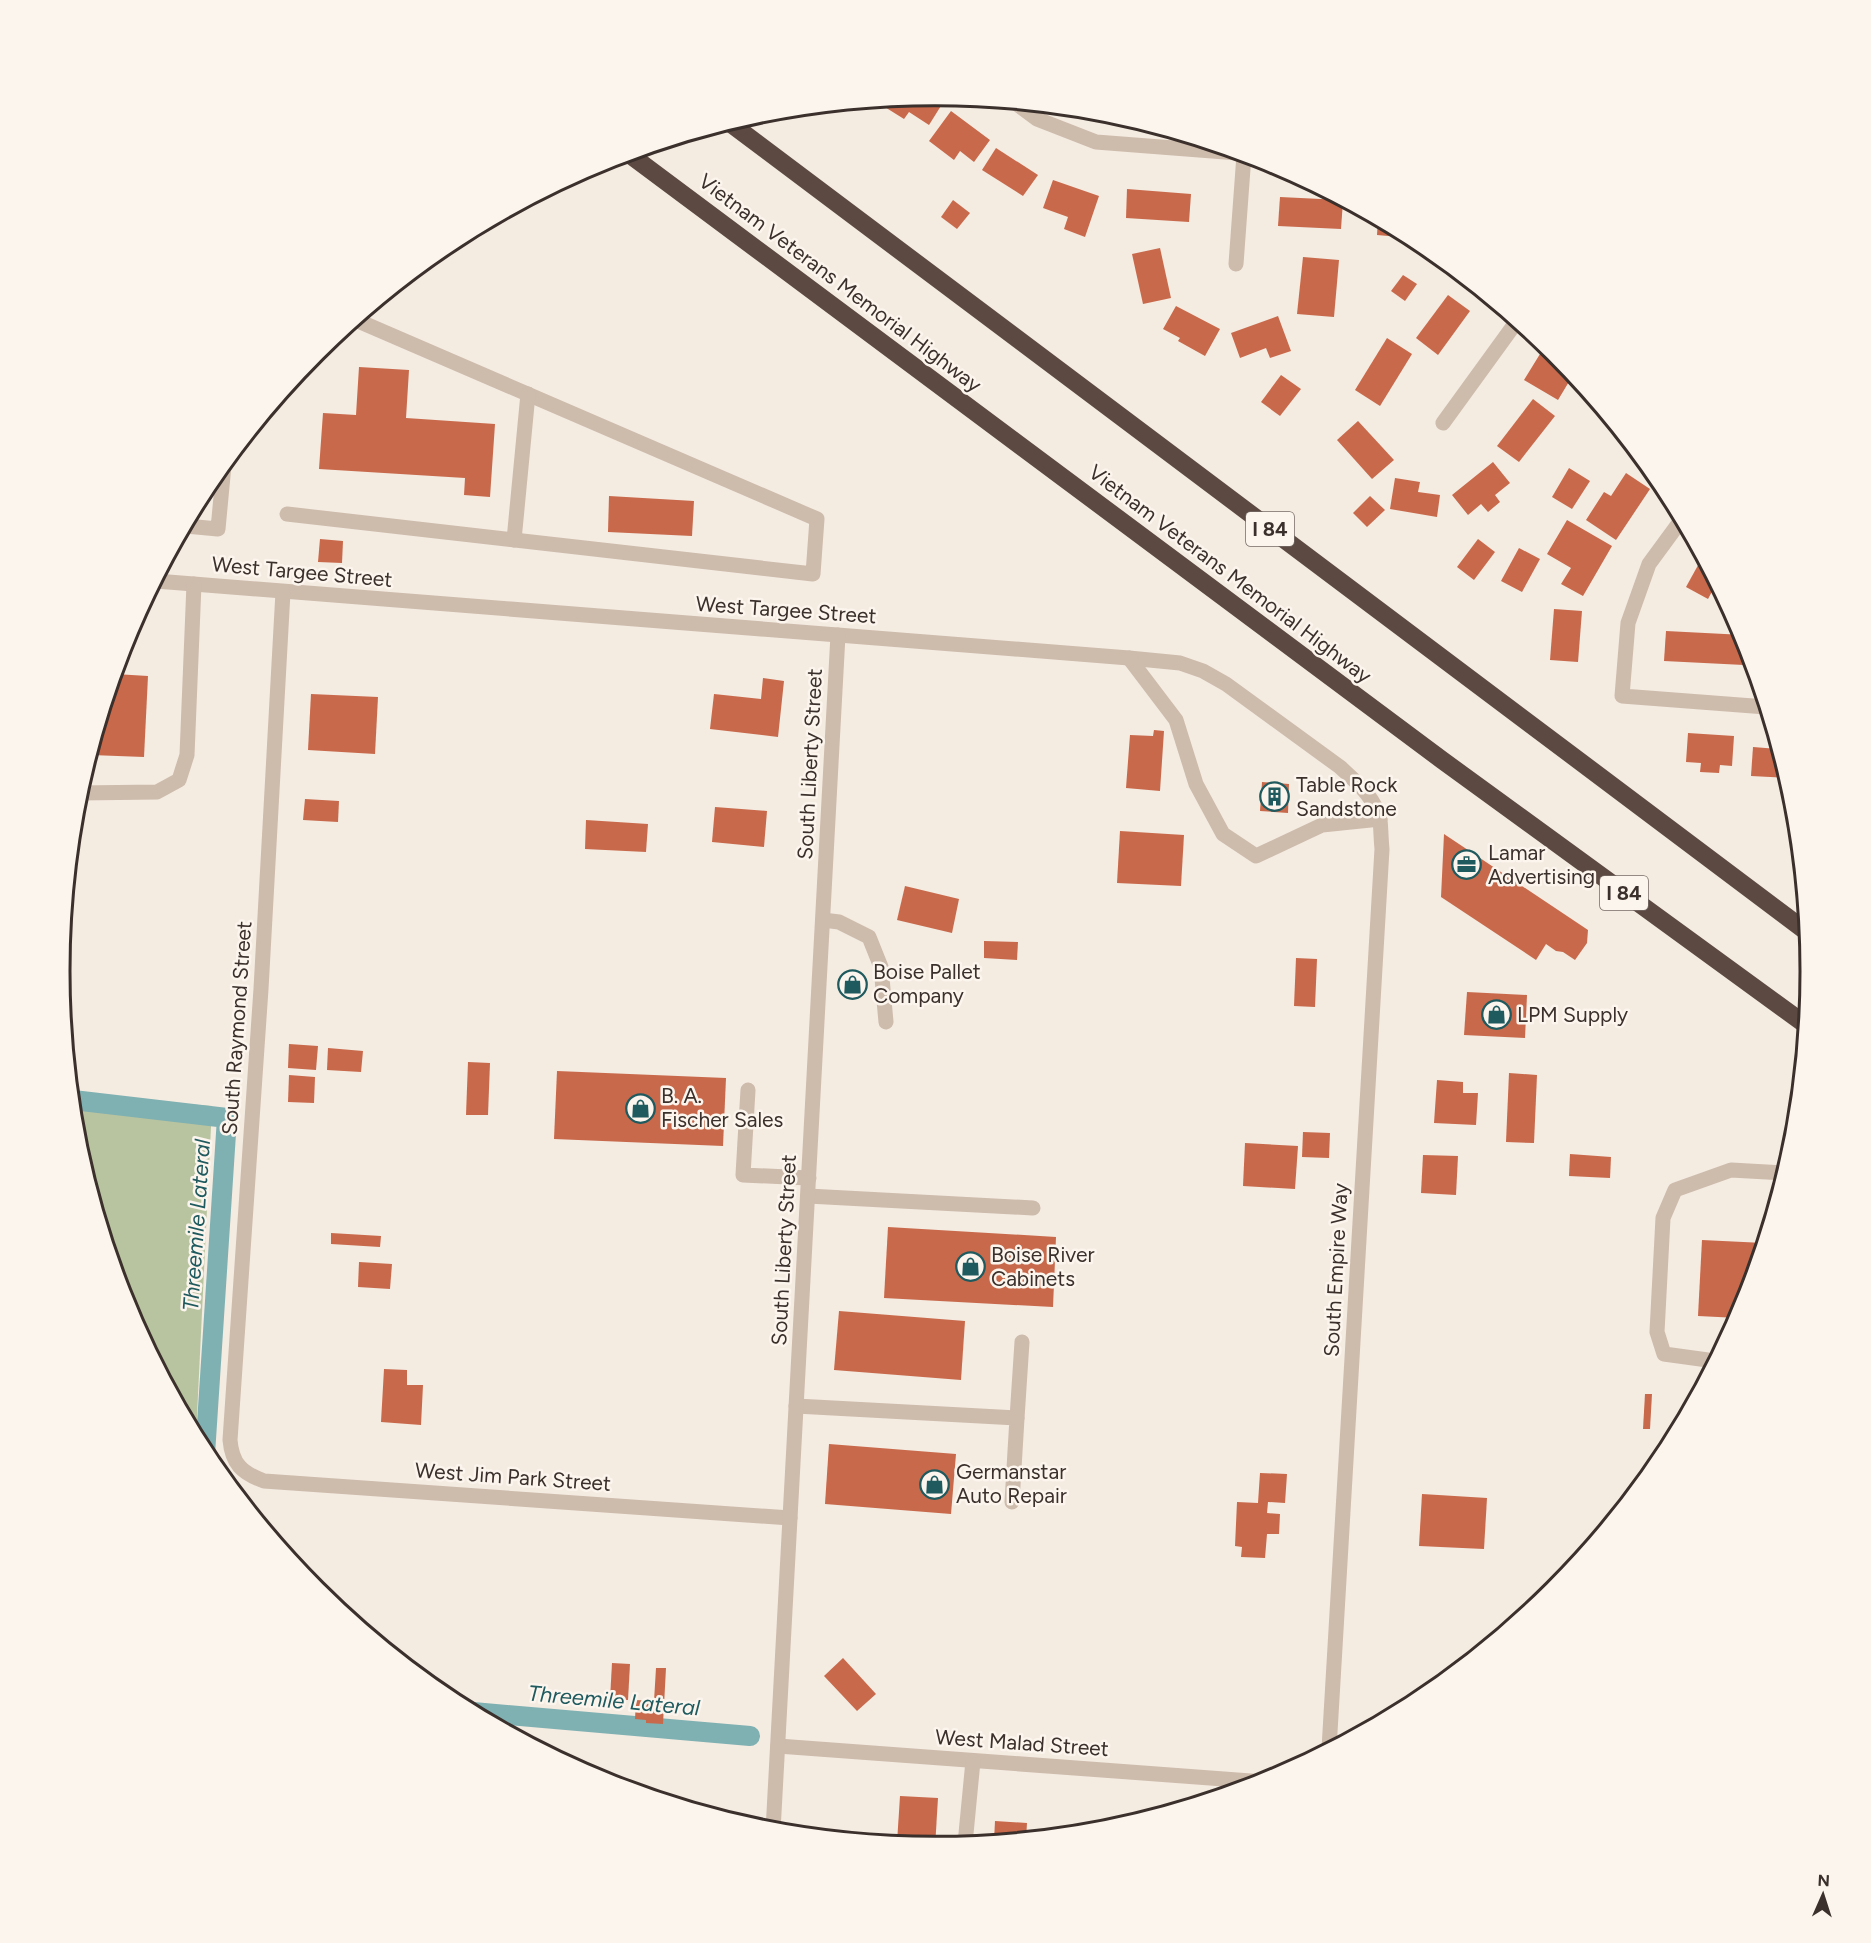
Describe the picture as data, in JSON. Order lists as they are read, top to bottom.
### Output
{
  "streets": {
    "highway": ["Vietnam Veterans Memorial Highway", "I 84"],
    "street": [
      "West Targee Street",
      "South Liberty Street",
      "South Raymond Street",
      "South Empire Way",
      "West Jim Park Street",
      "West Malad Street"
    ]
  },
  "crossings": [
    ["West Targee Street", "South Liberty Street"],
    ["West Targee Street", "South Raymond Street"],
    ["West Targee Street", "South Empire Way"],
    ["South Liberty Street", "West Jim Park Street"],
    ["South Liberty Street", "West Malad Street"],
    ["South Raymond Street", "West Jim Park Street"]
  ],
  "water": ["Threemile Lateral"],
  "places": {
    "building": ["Table Rock Sandstone"],
    "office": ["Lamar Advertising"],
    "shop": [
      "Boise Pallet Company",
      "LPM Supply",
      "B. A. Fischer Sales",
      "Boise River Cabinets",
      "Germanstar Auto Repair"
    ]
  },
  "north": "top"
}
